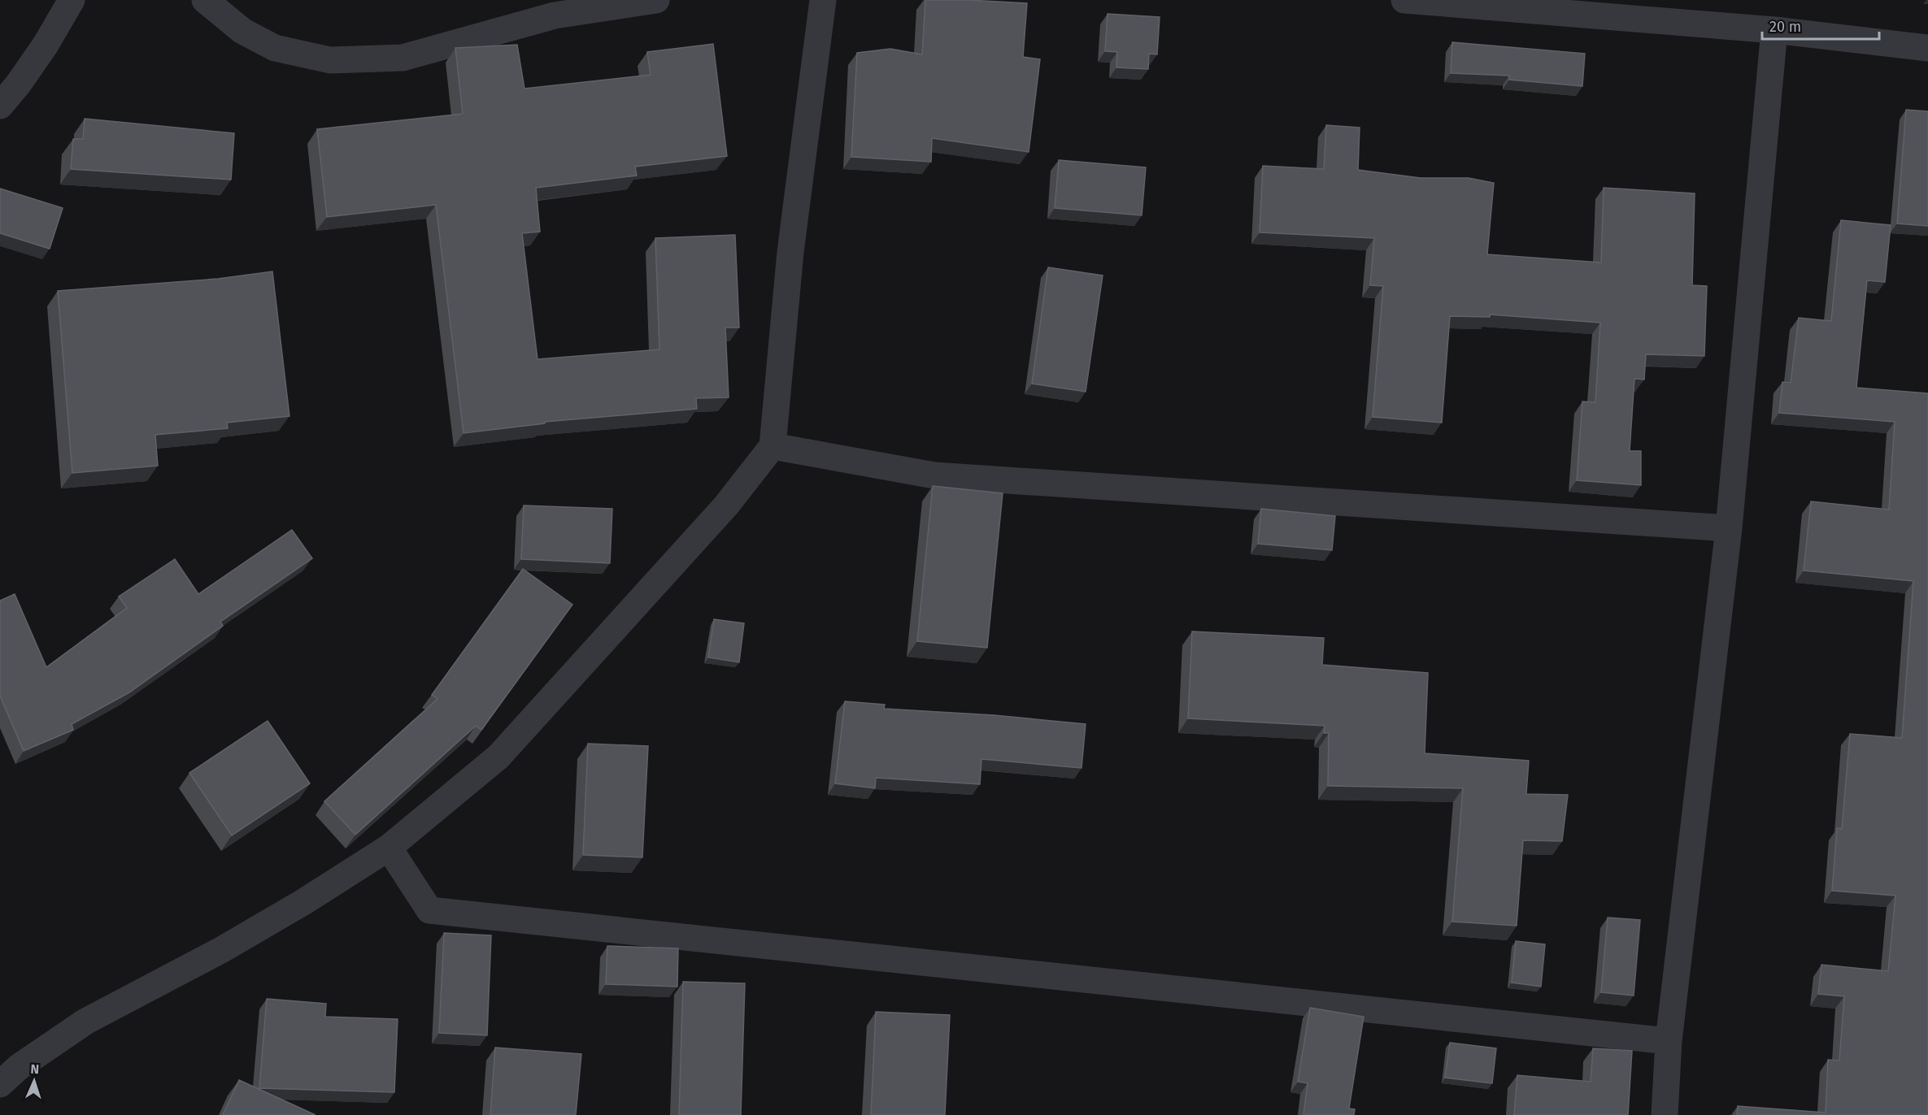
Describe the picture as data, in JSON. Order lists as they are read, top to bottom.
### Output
{
  "scale_bar": "20 m",
  "north": "top"
}
